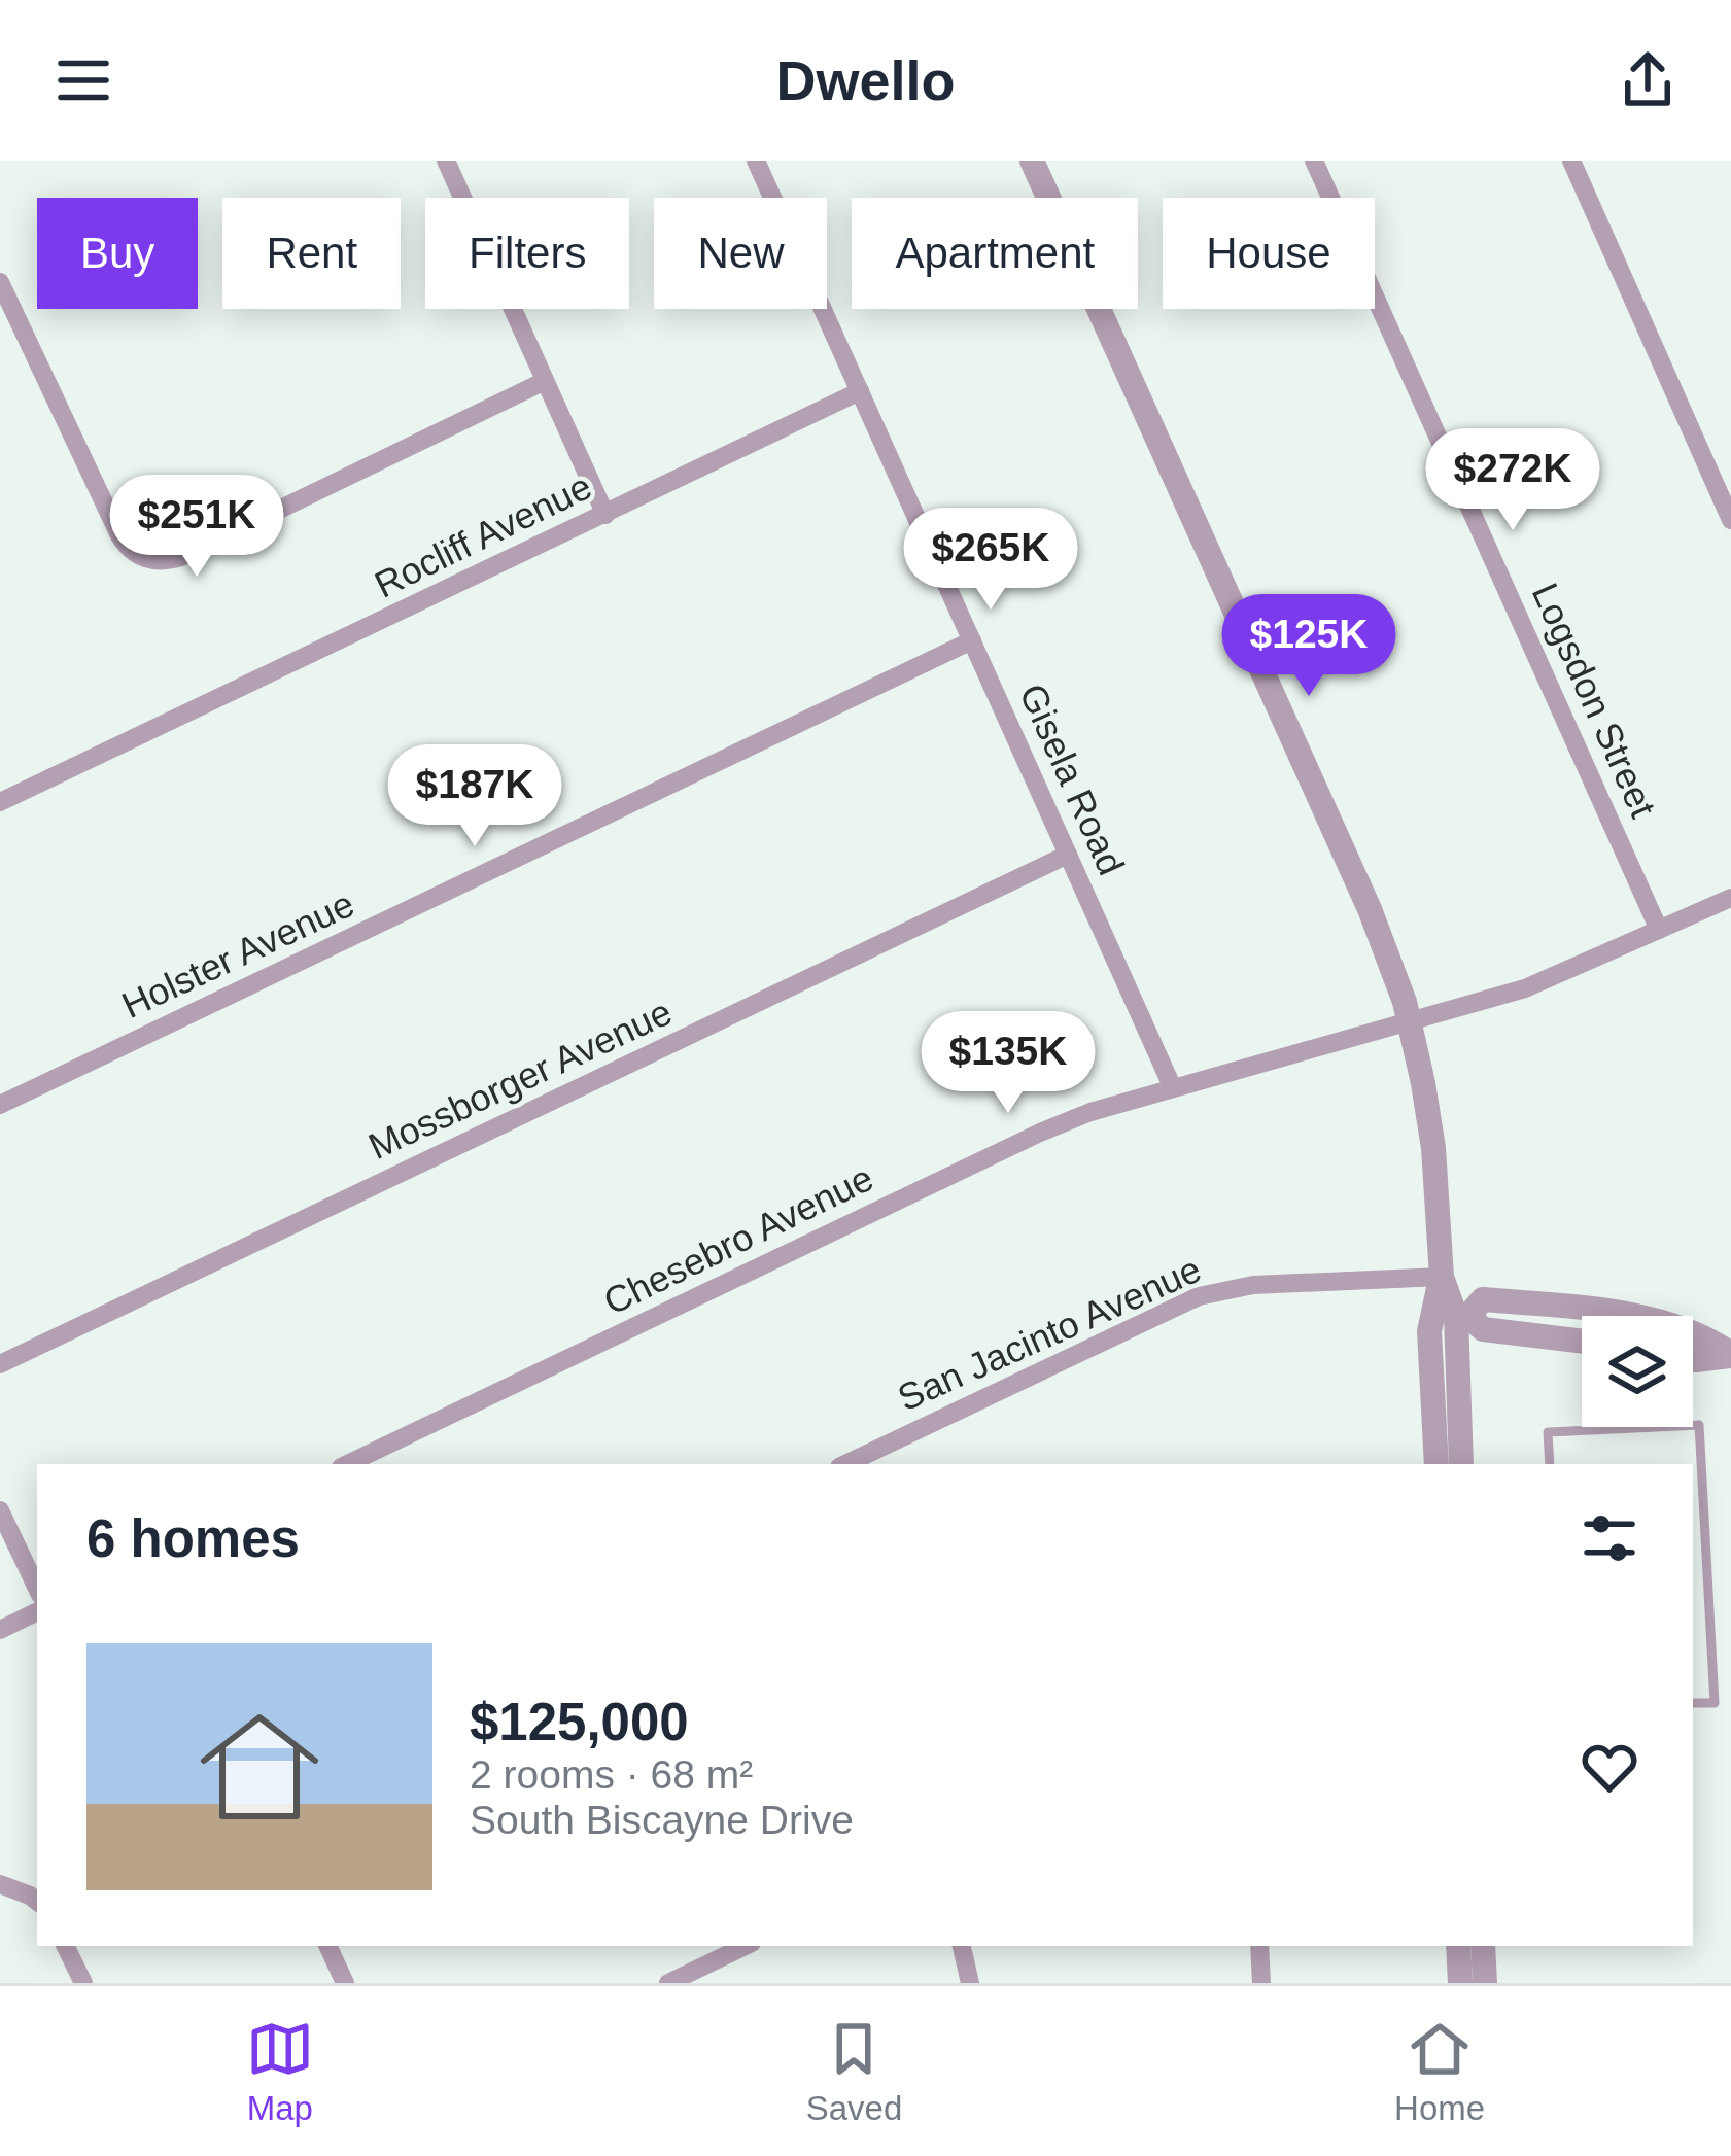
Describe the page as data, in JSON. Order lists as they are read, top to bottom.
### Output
{
  "streets": {
    "street": [
      "Rocliff Avenue",
      "Logsdon Street",
      "Gisela Road",
      "Holster Avenue",
      "Mossborger Avenue",
      "Chesebro Avenue",
      "San Jacinto Avenue"
    ]
  },
  "crossings": [
    ["Rocliff Avenue", "Gisela Road"],
    ["Logsdon Street", "Chesebro Avenue"],
    ["Gisela Road", "Holster Avenue"],
    ["Gisela Road", "Mossborger Avenue"],
    ["Gisela Road", "Chesebro Avenue"]
  ],
  "page": {
    "header": "Dwello",
    "chip": [
      "Buy",
      "Rent",
      "Filters",
      "New",
      "Apartment",
      "House"
    ],
    "price": [
      "$272K",
      "$251K",
      "$265K",
      "$125K",
      "$187K",
      "$135K"
    ],
    "heading": "6 homes",
    "list": [
      {
        "name": "$125,000",
        "note": "2 rooms · 68 m² · South Biscayne Drive"
      }
    ],
    "tabs": ["Map", "Saved", "Home"]
  }
}
